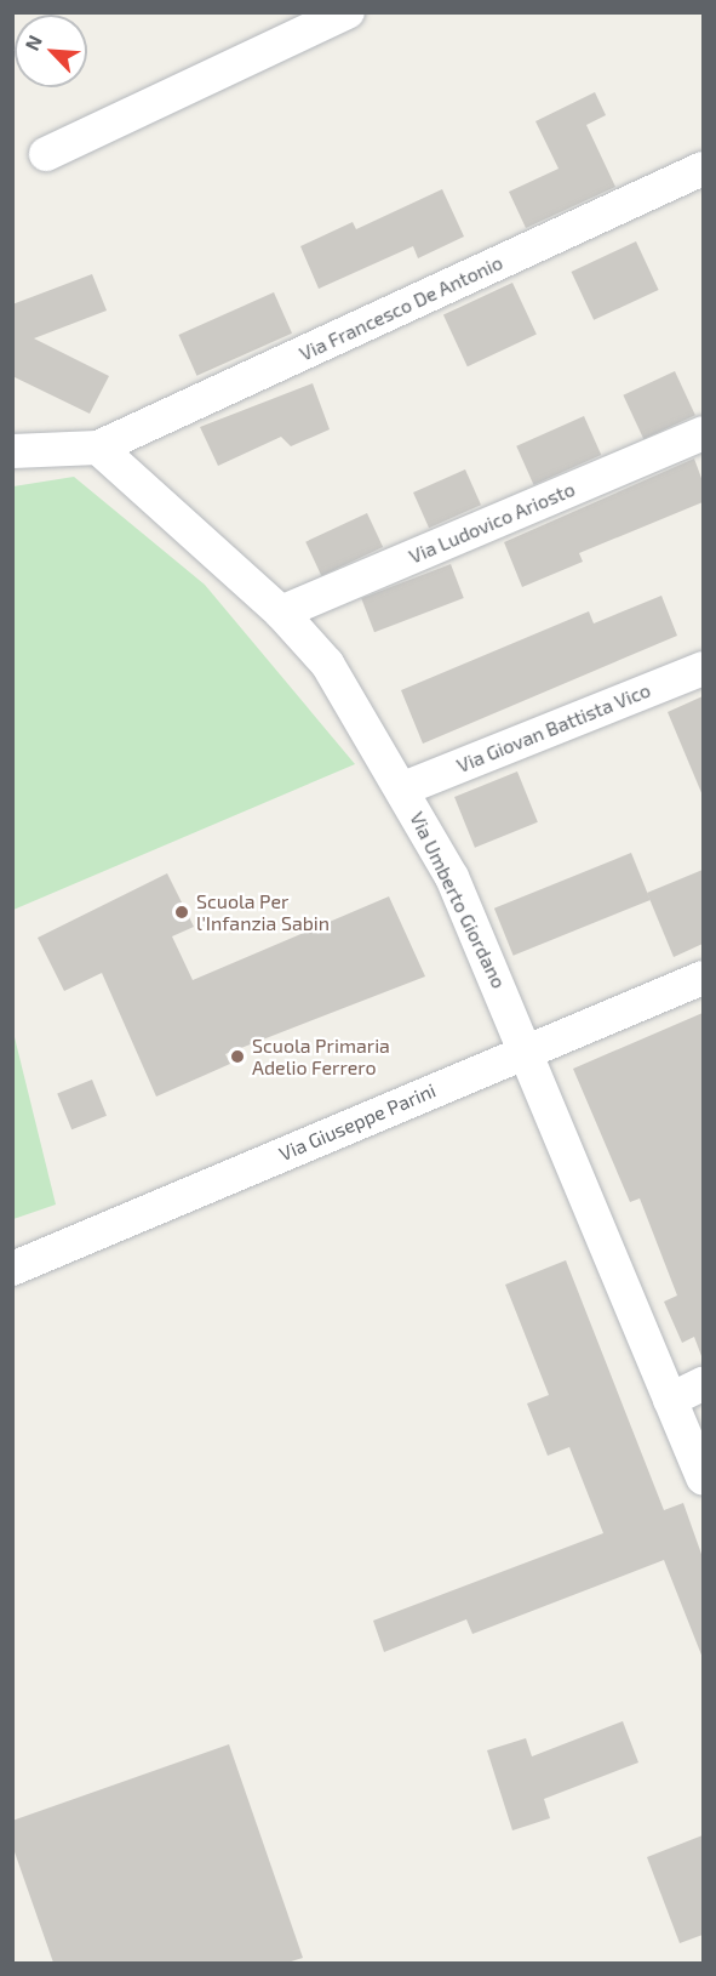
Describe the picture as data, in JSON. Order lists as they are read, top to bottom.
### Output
{
  "streets": {
    "street": [
      "Via Francesco De Antonio",
      "Via Ludovico Ariosto",
      "Via Giovan Battista Vico",
      "Via Umberto Giordano",
      "Via Giuseppe Parini"
    ]
  },
  "crossings": [
    ["Via Francesco De Antonio", "Via Umberto Giordano"],
    ["Via Ludovico Ariosto", "Via Umberto Giordano"],
    ["Via Giovan Battista Vico", "Via Umberto Giordano"],
    ["Via Umberto Giordano", "Via Giuseppe Parini"]
  ],
  "places": ["Scuola Per l'Infanzia Sabin", "Scuola Primaria Adelio Ferrero"],
  "north": "top left"
}
